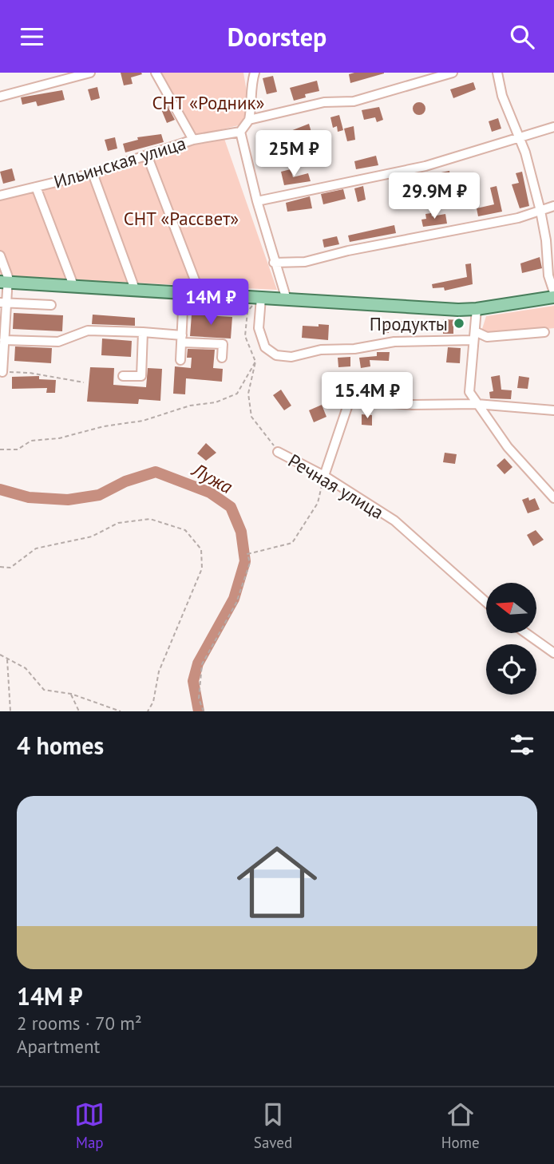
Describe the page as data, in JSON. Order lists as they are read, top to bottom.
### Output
{
  "streets": {
    "street": ["Ильинская улица", "Речная улица"]
  },
  "water": ["Лужа"],
  "parks": ["СНТ «Родник»", "СНТ «Рассвет»"],
  "places": ["Продукты"],
  "north": "left",
  "page": {
    "header": "Doorstep",
    "price": [
      "25M ₽",
      "29.9M ₽",
      "14M ₽",
      "15.4M ₽"
    ],
    "heading": "4 homes",
    "list": [
      {
        "name": "14M ₽",
        "note": "2 rooms · 70 m² · Apartment"
      }
    ],
    "tabs": ["Map", "Saved", "Home"]
  }
}
